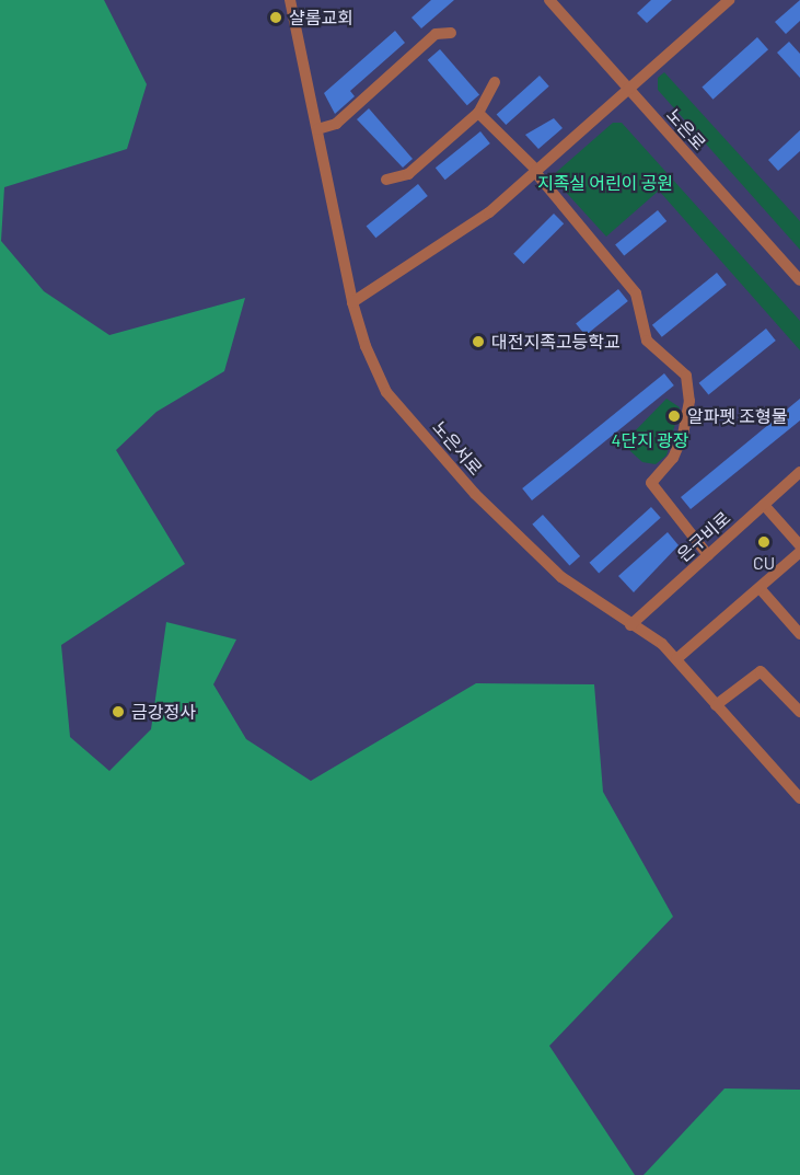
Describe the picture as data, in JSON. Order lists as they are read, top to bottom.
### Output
{
  "streets": {
    "street": ["노은로", "노은서로", "은구비로"]
  },
  "crossings": [
    ["노은서로", "은구비로"]
  ],
  "parks": ["지족실 어린이 공원", "4단지 광장"],
  "places": [
    "샬롬교회",
    "대전지족고등학교",
    "알파펫 조형물",
    "CU",
    "금강정사"
  ]
}
